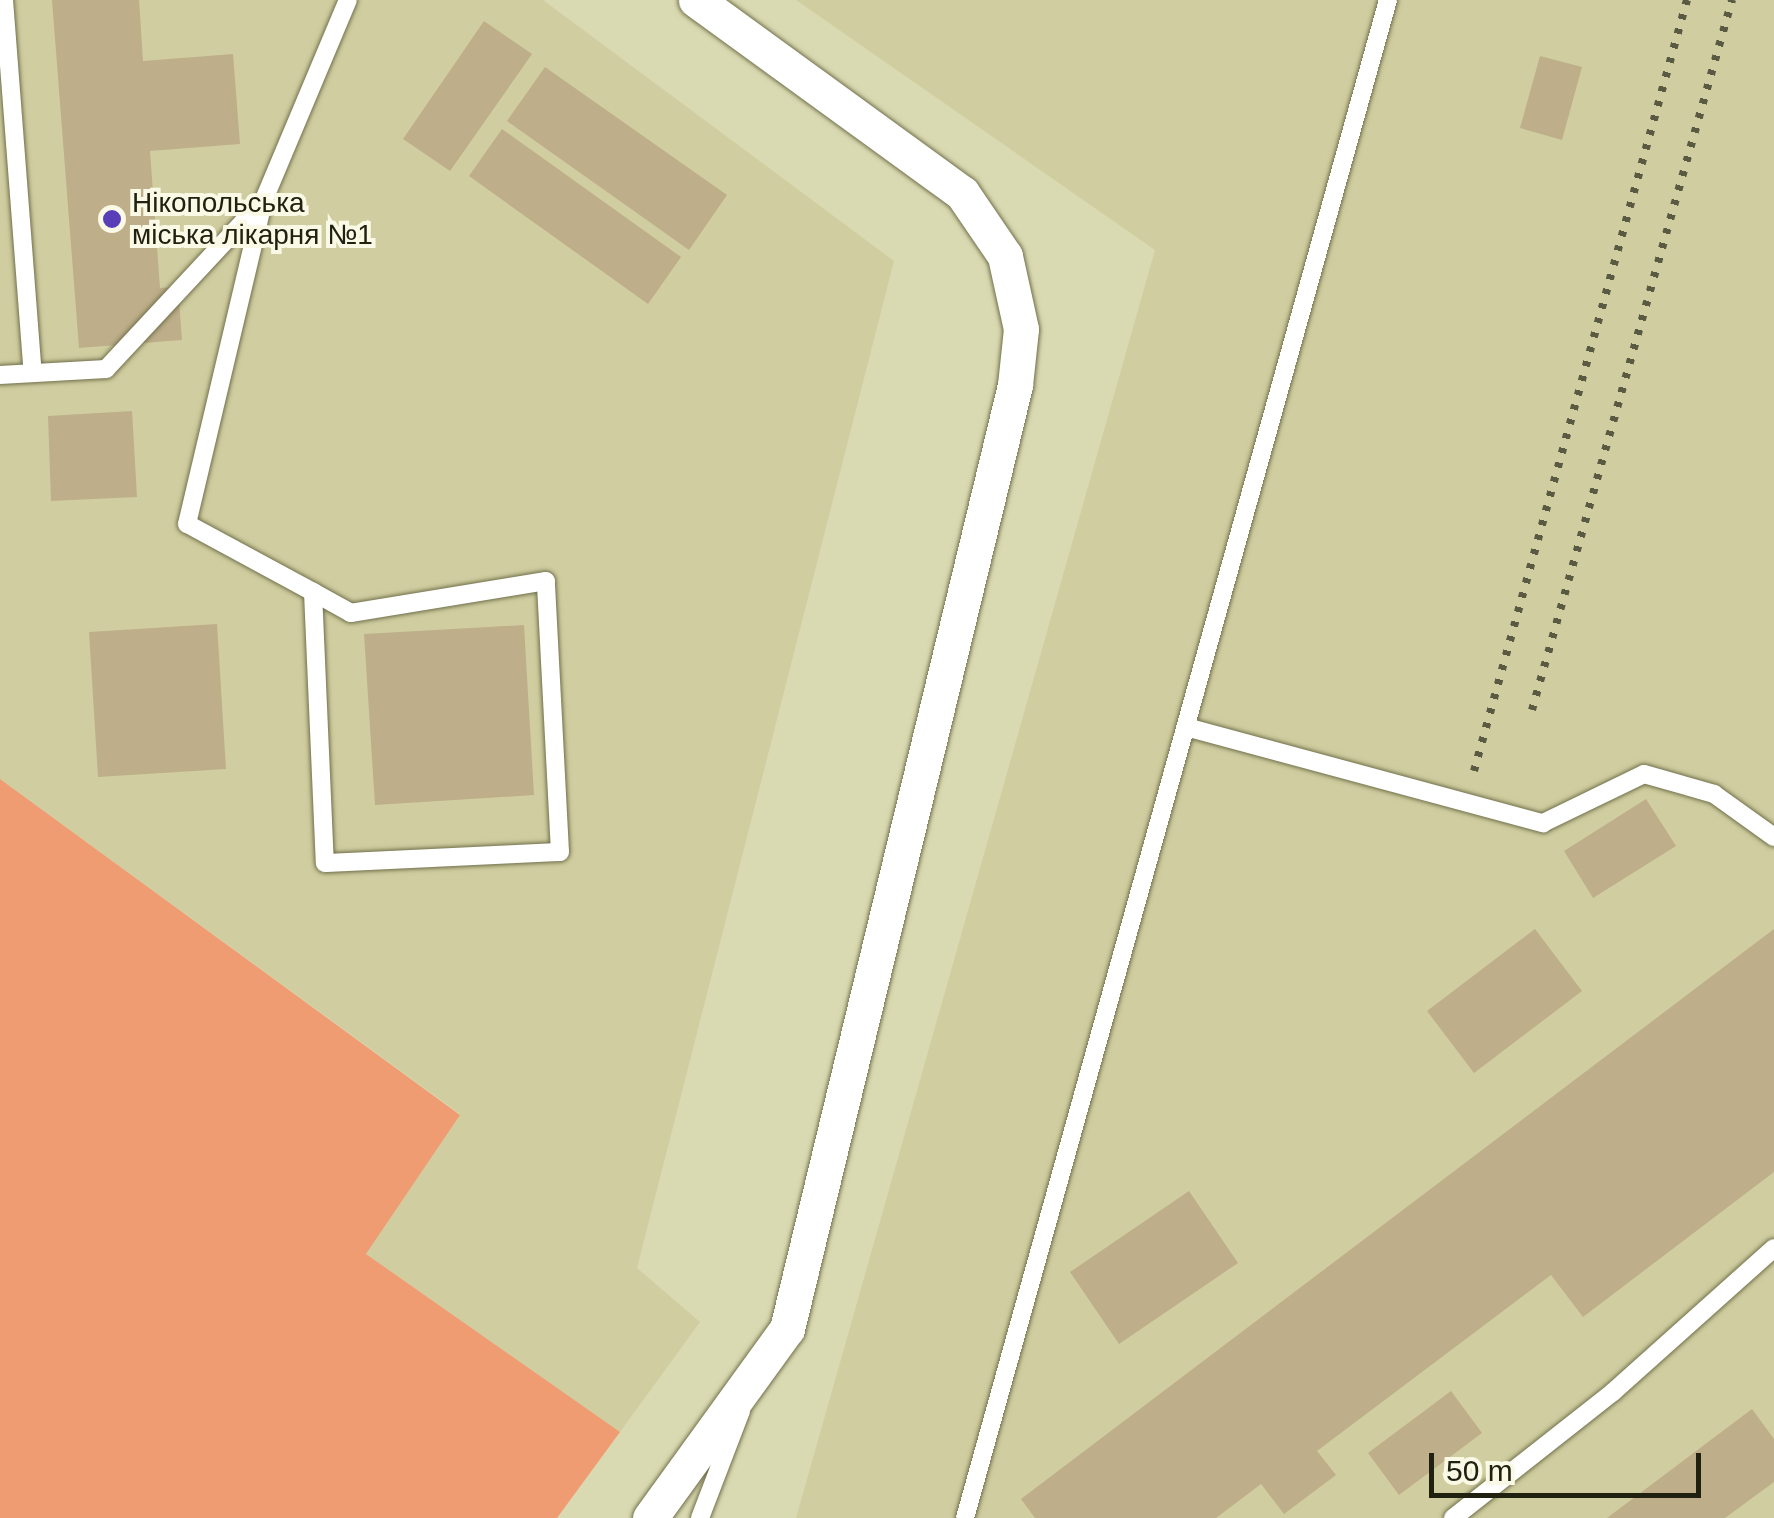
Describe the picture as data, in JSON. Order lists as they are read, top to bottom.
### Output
{
  "places": ["Нікопольська міська лікарня №1"],
  "scale_bar": "50 m"
}
